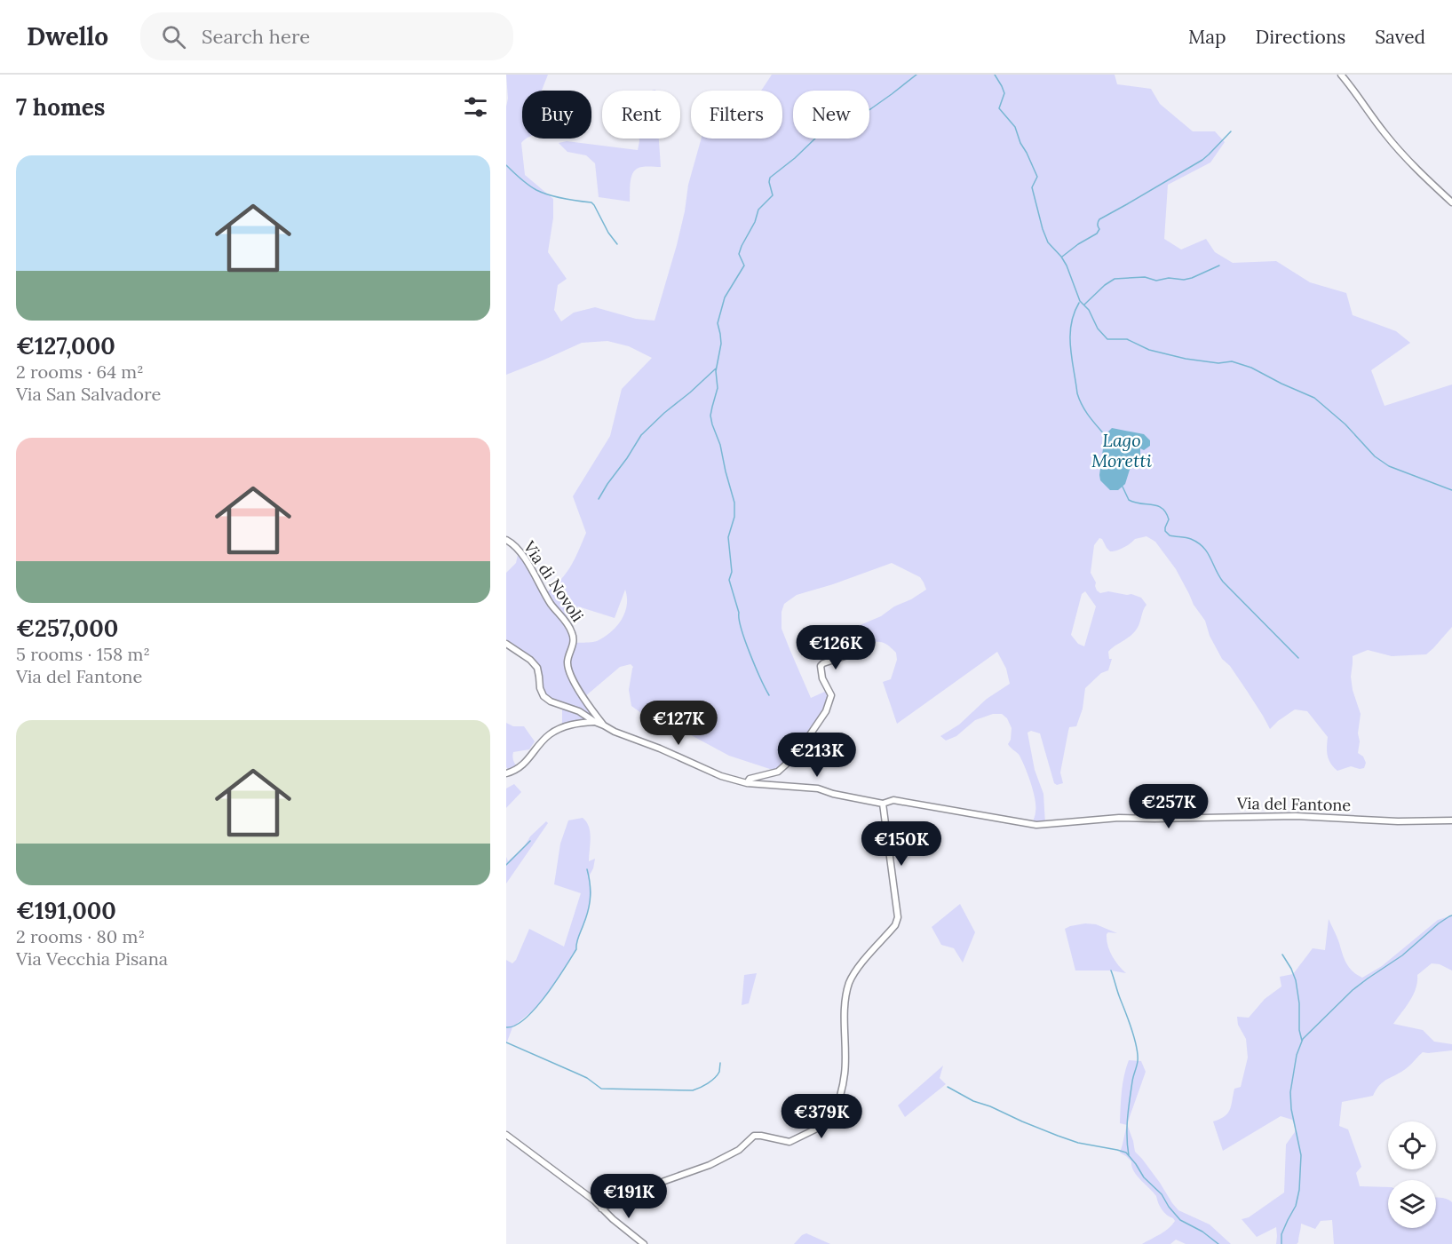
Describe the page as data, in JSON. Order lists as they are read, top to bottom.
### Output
{
  "streets": {
    "street": ["Via di Novoli", "Via del Fantone"]
  },
  "crossings": [
    ["Via di Novoli", "Via del Fantone"]
  ],
  "water": ["Lago Moretti"],
  "page": {
    "header": "Dwello",
    "search": "Search here",
    "nav": ["Map", "Directions", "Saved"],
    "heading": "7 homes",
    "chip": [
      "Buy",
      "Rent",
      "Filters",
      "New"
    ],
    "list": [
      {
        "name": "€127,000",
        "note": "2 rooms · 64 m² · Via San Salvadore"
      },
      {
        "name": "€257,000",
        "note": "5 rooms · 158 m² · Via del Fantone"
      },
      {
        "name": "€191,000",
        "note": "2 rooms · 80 m² · Via Vecchia Pisana"
      }
    ],
    "price": [
      "€126K",
      "€127K",
      "€213K",
      "€257K",
      "€150K",
      "€379K",
      "€191K"
    ]
  }
}
